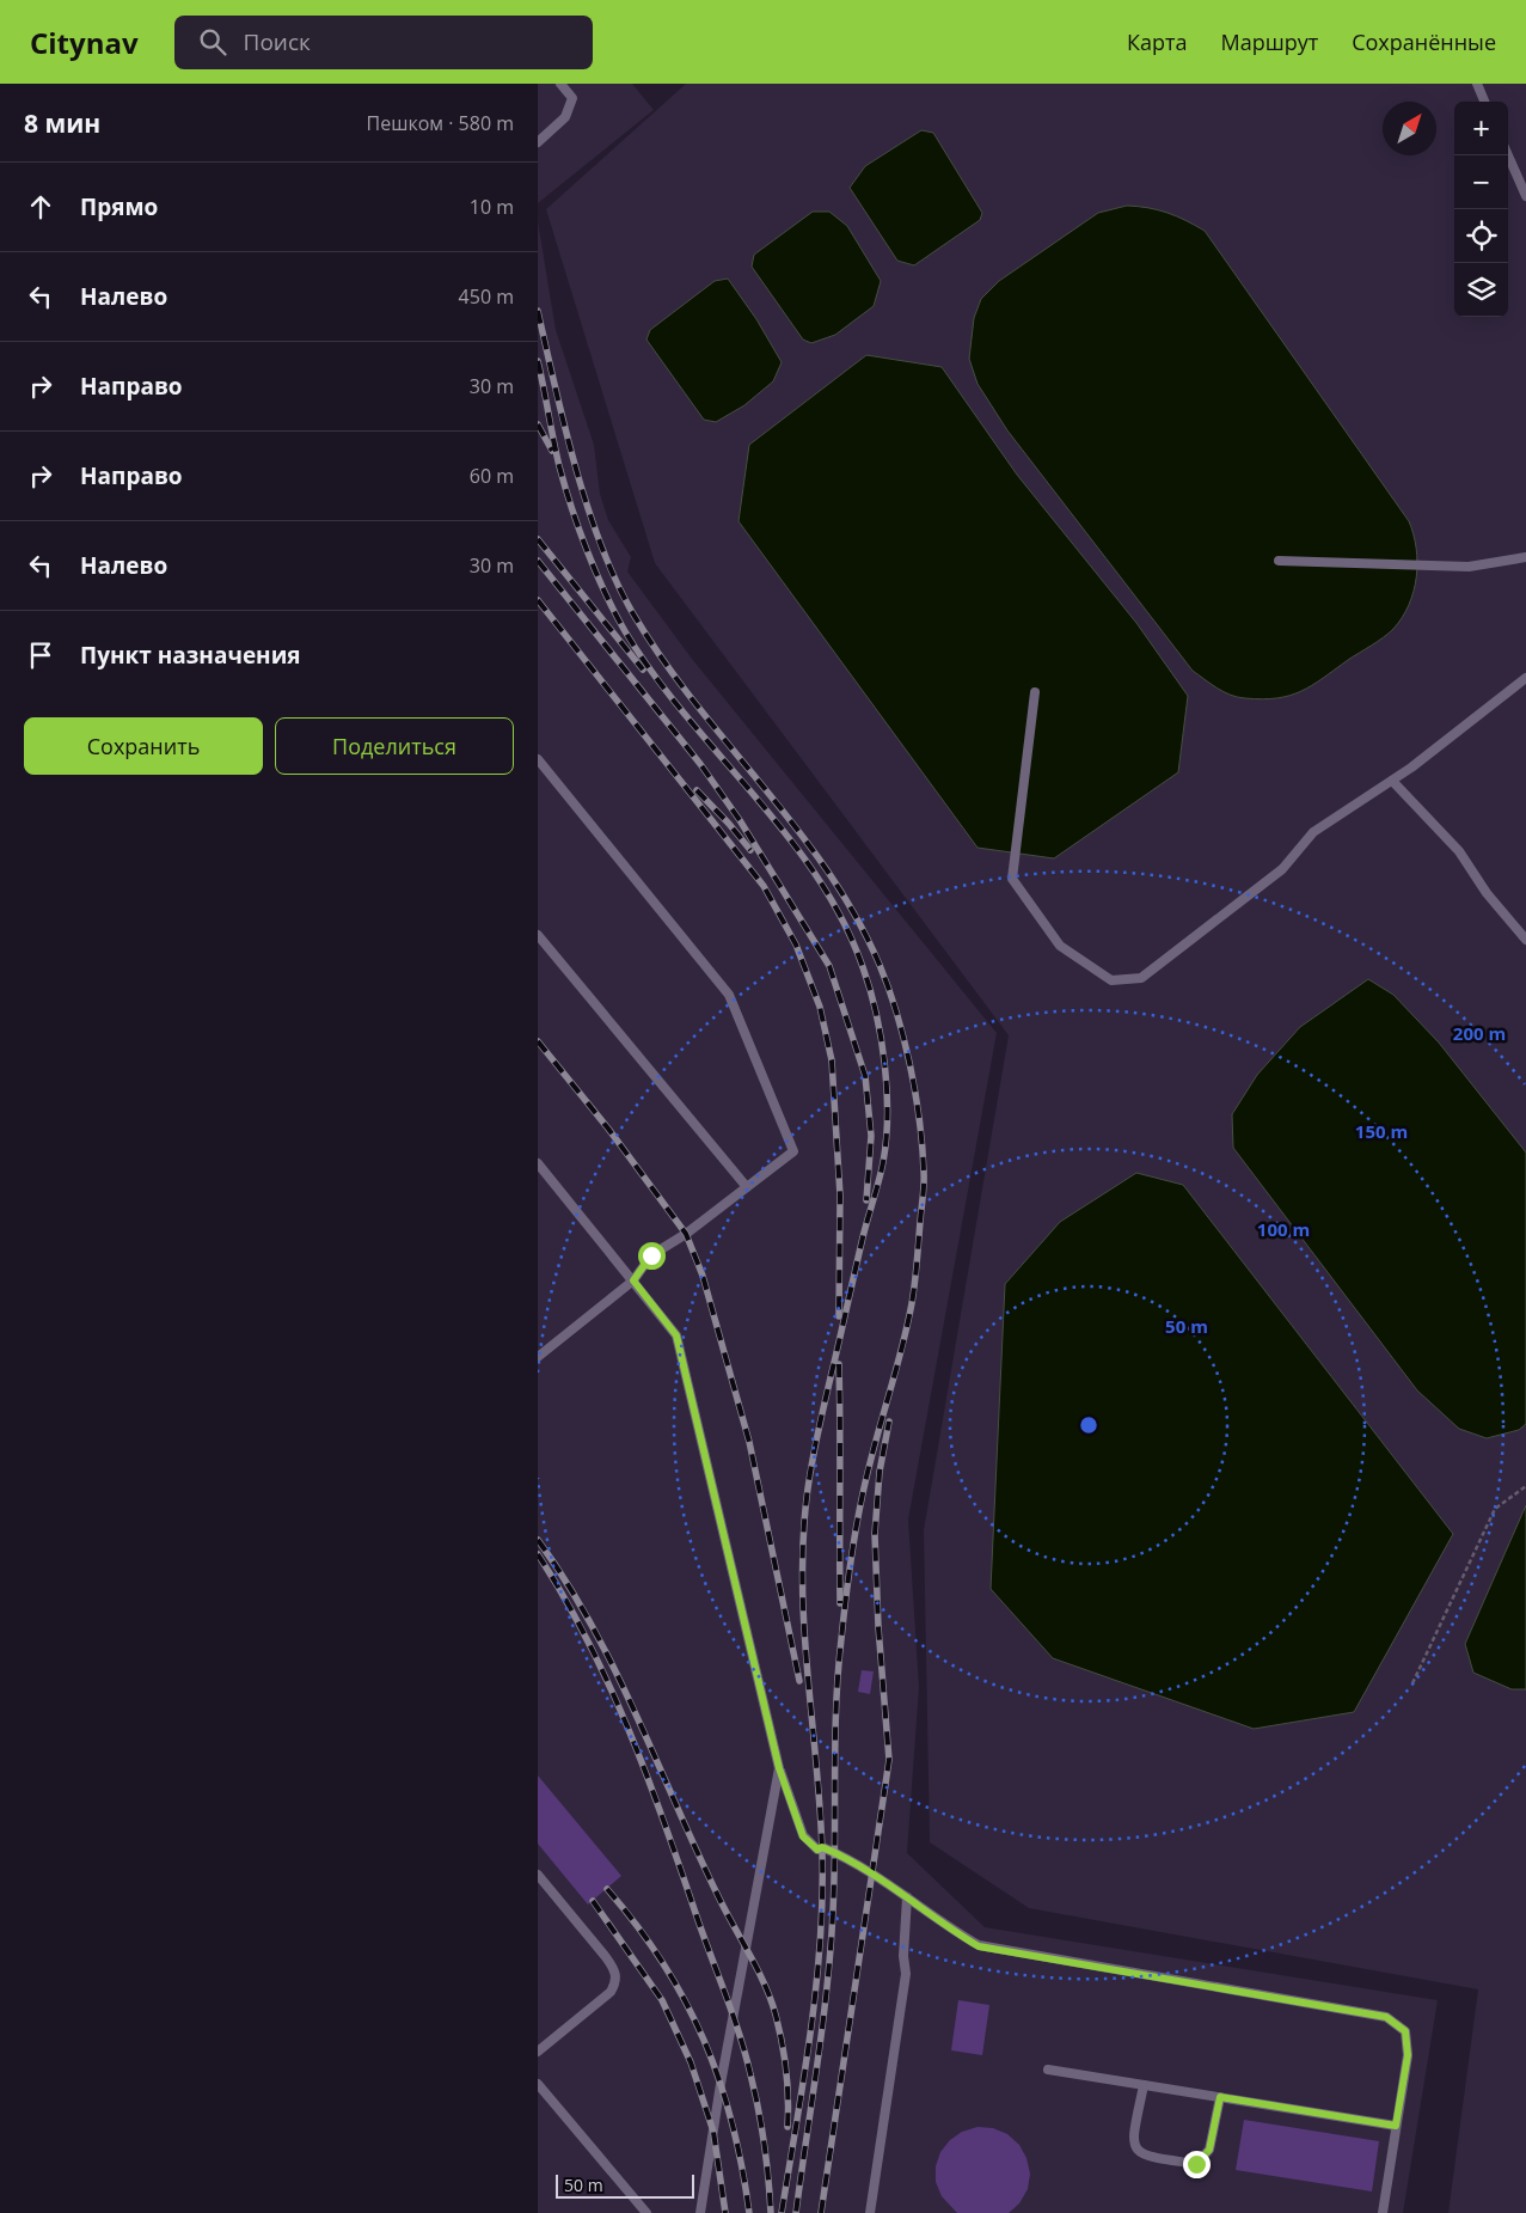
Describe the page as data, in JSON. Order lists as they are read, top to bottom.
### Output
{
  "scale_bar": "50 m",
  "north": "top right",
  "page": {
    "header": "Citynav",
    "search": "Поиск",
    "nav": ["Карта", "Маршрут", "Сохранённые"],
    "heading": ["8 мин", "Пешком · 580 m"],
    "map_buttons": ["+", "−"],
    "list": [
      ["Прямо", "10 m"],
      ["Налево", "450 m"],
      ["Направо", "30 m"],
      ["Направо", "60 m"],
      ["Налево", "30 m"],
      "Пункт назначения"
    ],
    "buttons": ["Сохранить", "Поделиться"],
    "scale": "50 m"
  },
  "rings": [
    "200 m",
    "150 m",
    "100 m",
    "50 m"
  ]
}
